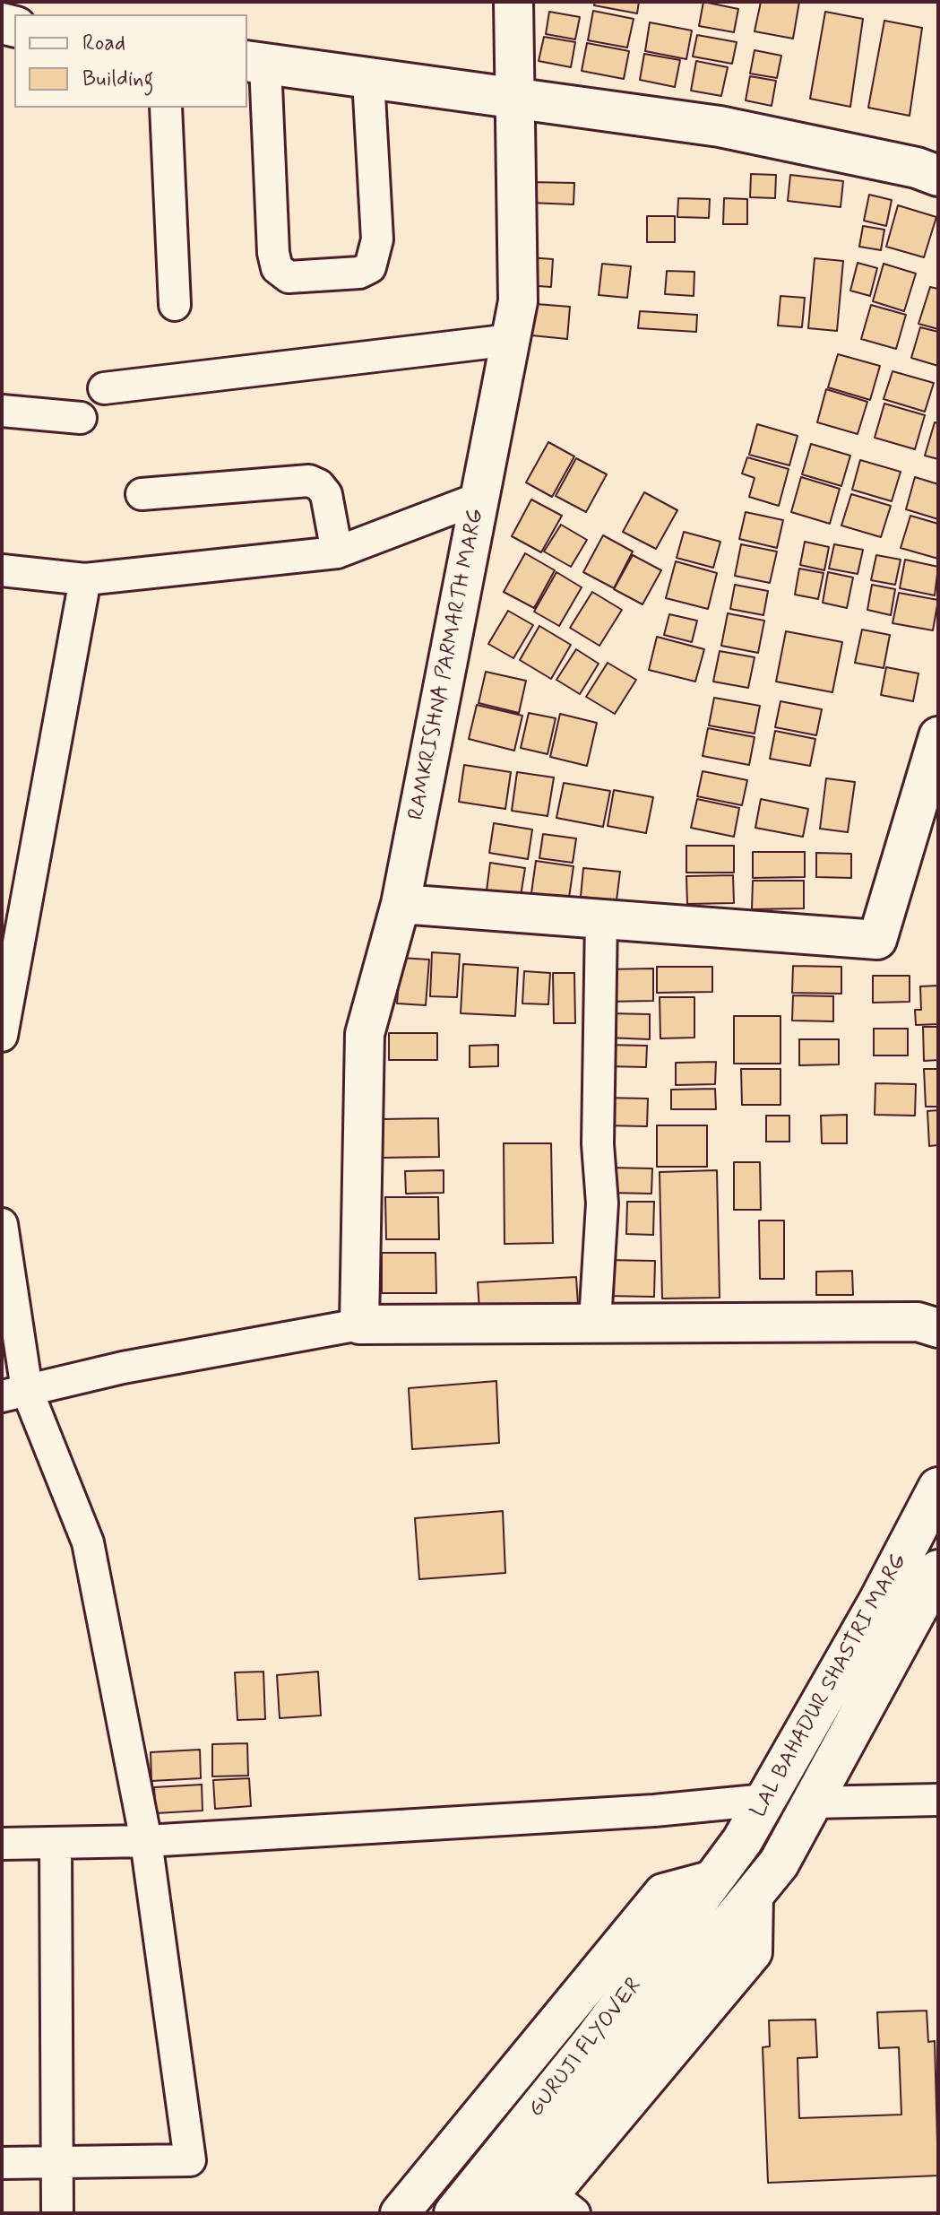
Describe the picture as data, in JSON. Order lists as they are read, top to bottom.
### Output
{
  "streets": {
    "main road": ["LAL BAHADUR SHASTRI MARG", "GURUJI FLYOVER"],
    "street": ["RAMKRISHNA PARMARTH MARG"]
  },
  "crossings": [
    ["LAL BAHADUR SHASTRI MARG", "GURUJI FLYOVER"]
  ],
  "legend": ["Road", "Building"]
}
